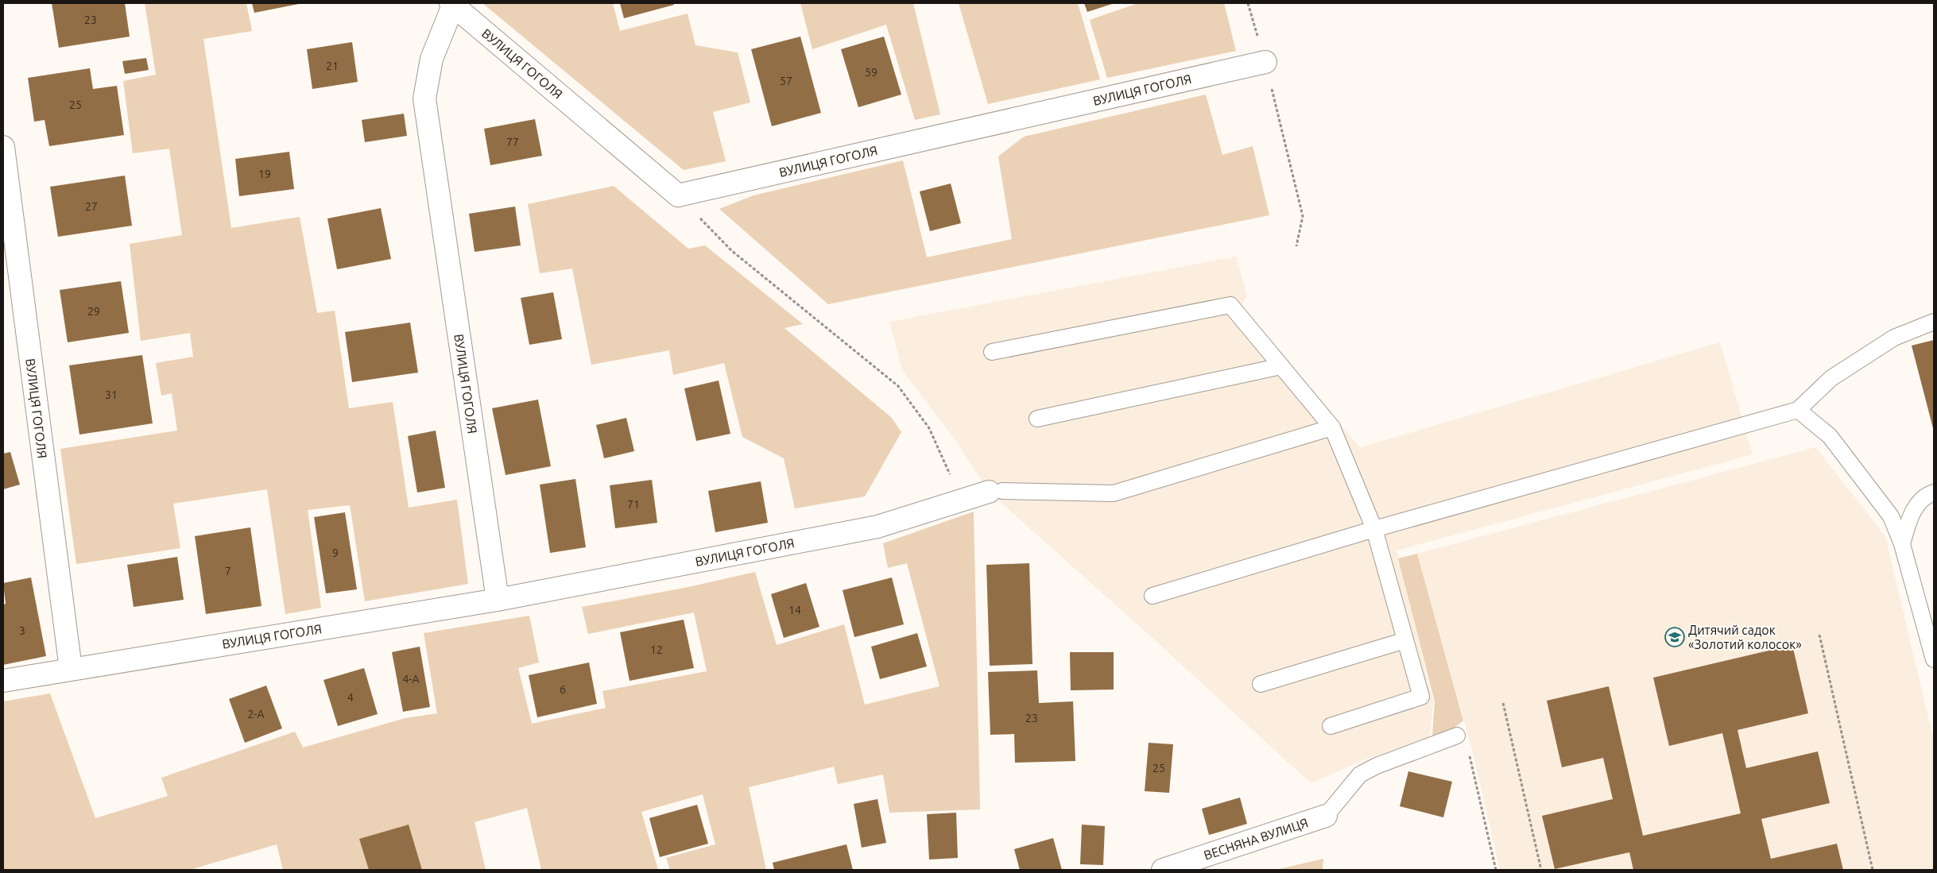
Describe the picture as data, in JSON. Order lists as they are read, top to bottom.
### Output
{
  "streets": {
    "street": ["ВУЛИЦЯ ГОГОЛЯ", "ВЕСНЯНА ВУЛИЦЯ"]
  },
  "places": {
    "school or university": ["Дитячий садок «Золотий колосок»"]
  },
  "house_numbers": [
    "23",
    "21",
    "59",
    "57",
    "25",
    "77",
    "19",
    "27",
    "29",
    "31",
    "71",
    "9",
    "7",
    "14",
    "3",
    "12",
    "4-А",
    "6",
    "4",
    "2-А",
    "23",
    "25"
  ]
}
